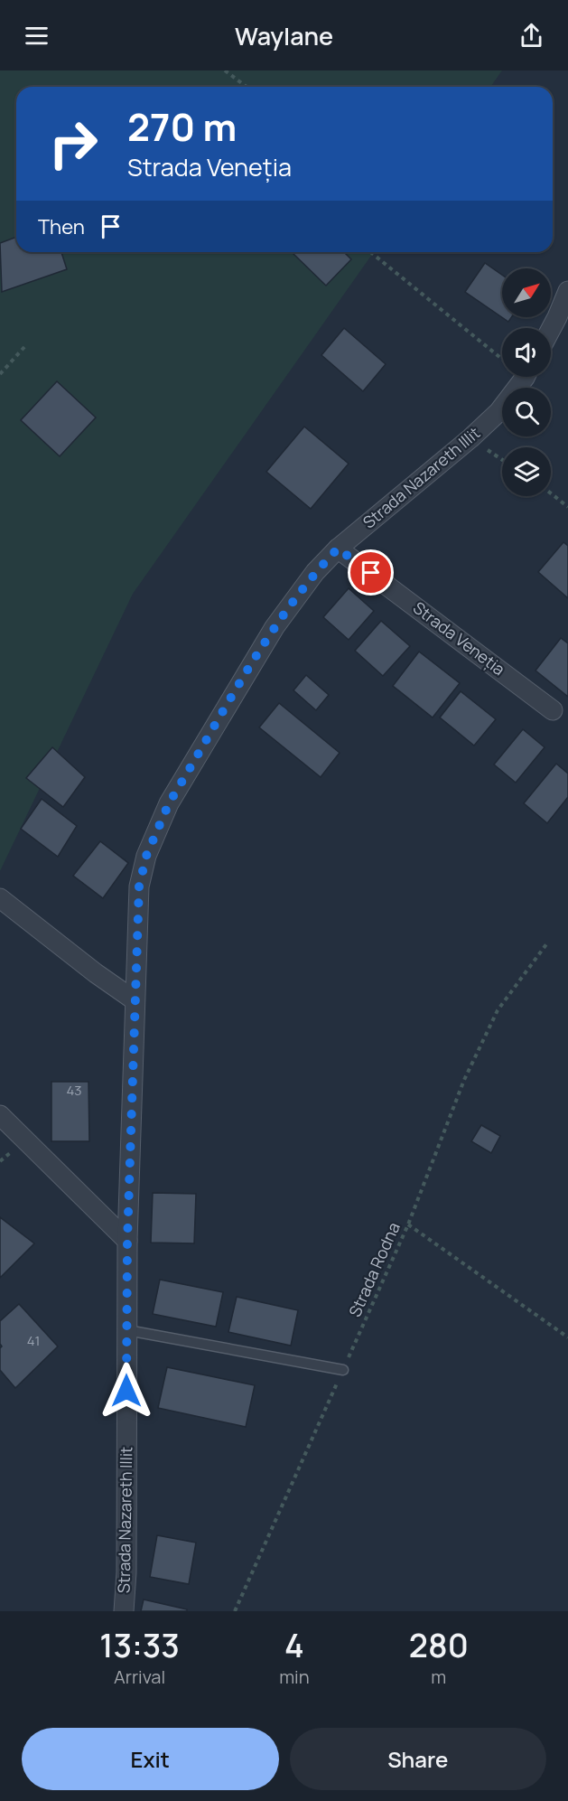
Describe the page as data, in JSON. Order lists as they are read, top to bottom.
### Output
{
  "streets": {
    "street": ["Strada Nazareth Illit", "Strada Veneția"],
    "path": ["Strada Rodna"]
  },
  "crossings": [
    ["Strada Nazareth Illit", "Strada Veneția"]
  ],
  "house_numbers": ["43", "41"],
  "north": "top right",
  "page": {
    "header": "Waylane",
    "turn": ["270 m", "Strada Veneția"],
    "then": "Then",
    "eta": [
      "13:33",
      "Arrival",
      "4",
      "min",
      "280",
      "m"
    ],
    "buttons": ["Exit", "Share"]
  }
}
